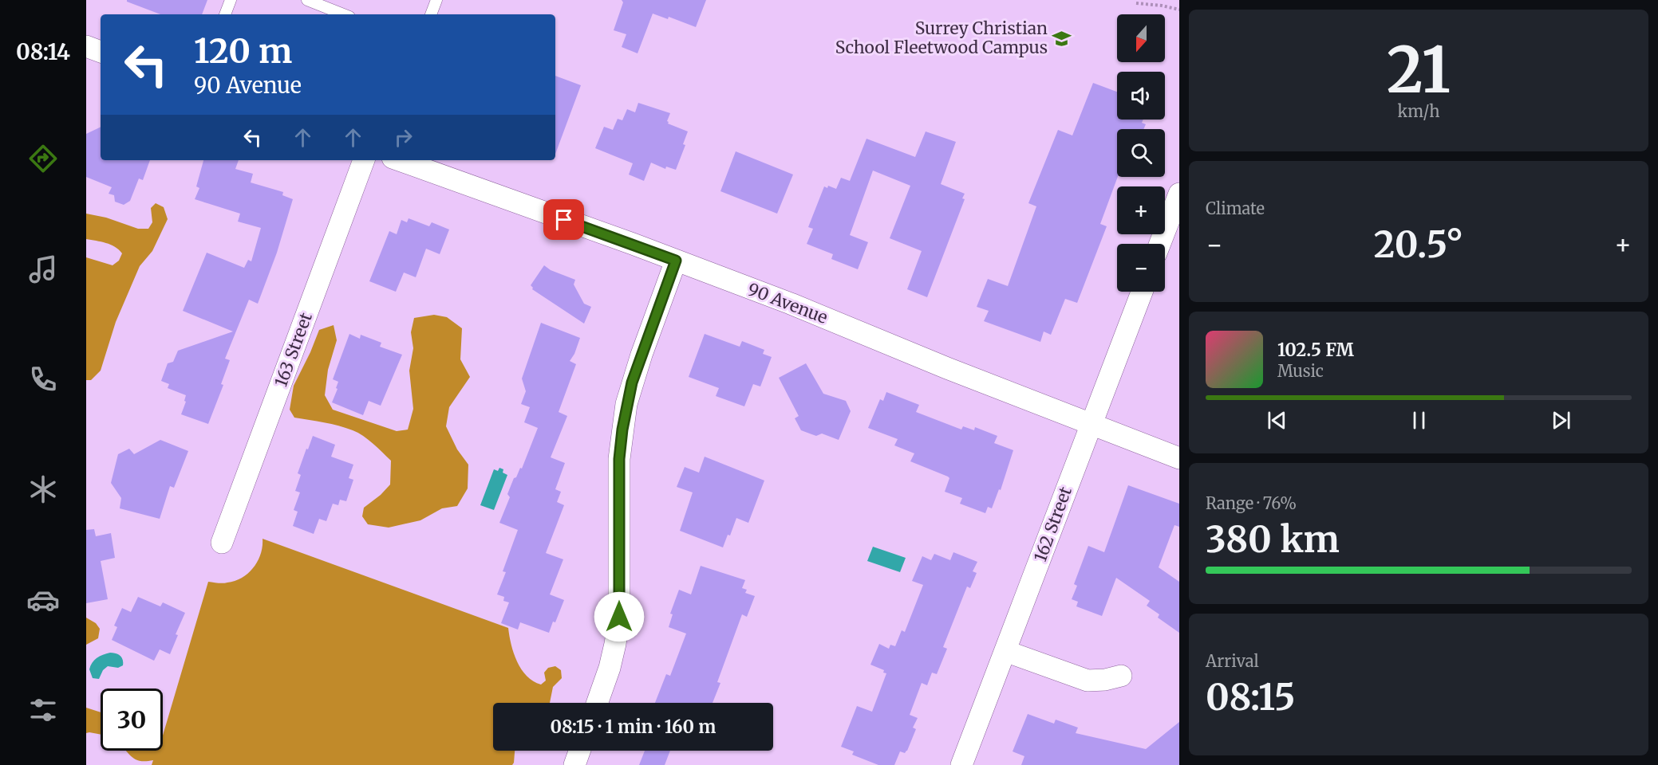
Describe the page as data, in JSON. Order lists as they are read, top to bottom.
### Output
{
  "streets": {
    "street": ["90 Avenue", "163 Street", "162 Street"]
  },
  "crossings": [
    ["90 Avenue", "162 Street"]
  ],
  "places": {
    "school or university": ["Surrey Christian School Fleetwood Campus"]
  },
  "north": "bottom",
  "page": {
    "tabs": "08:14",
    "tile": [
      ["21", "km/h"],
      "Climate",
      ["Range · 76%", "380 km"],
      ["Arrival", "08:15"]
    ],
    "map_buttons": ["+", "−"],
    "turn": ["120 m", "90 Avenue"],
    "heat": ["−", "20.5°", "+"],
    "song": ["102.5 FM", "Music"],
    "limit": "30",
    "trip": "08:15 · 1 min · 160 m"
  }
}
